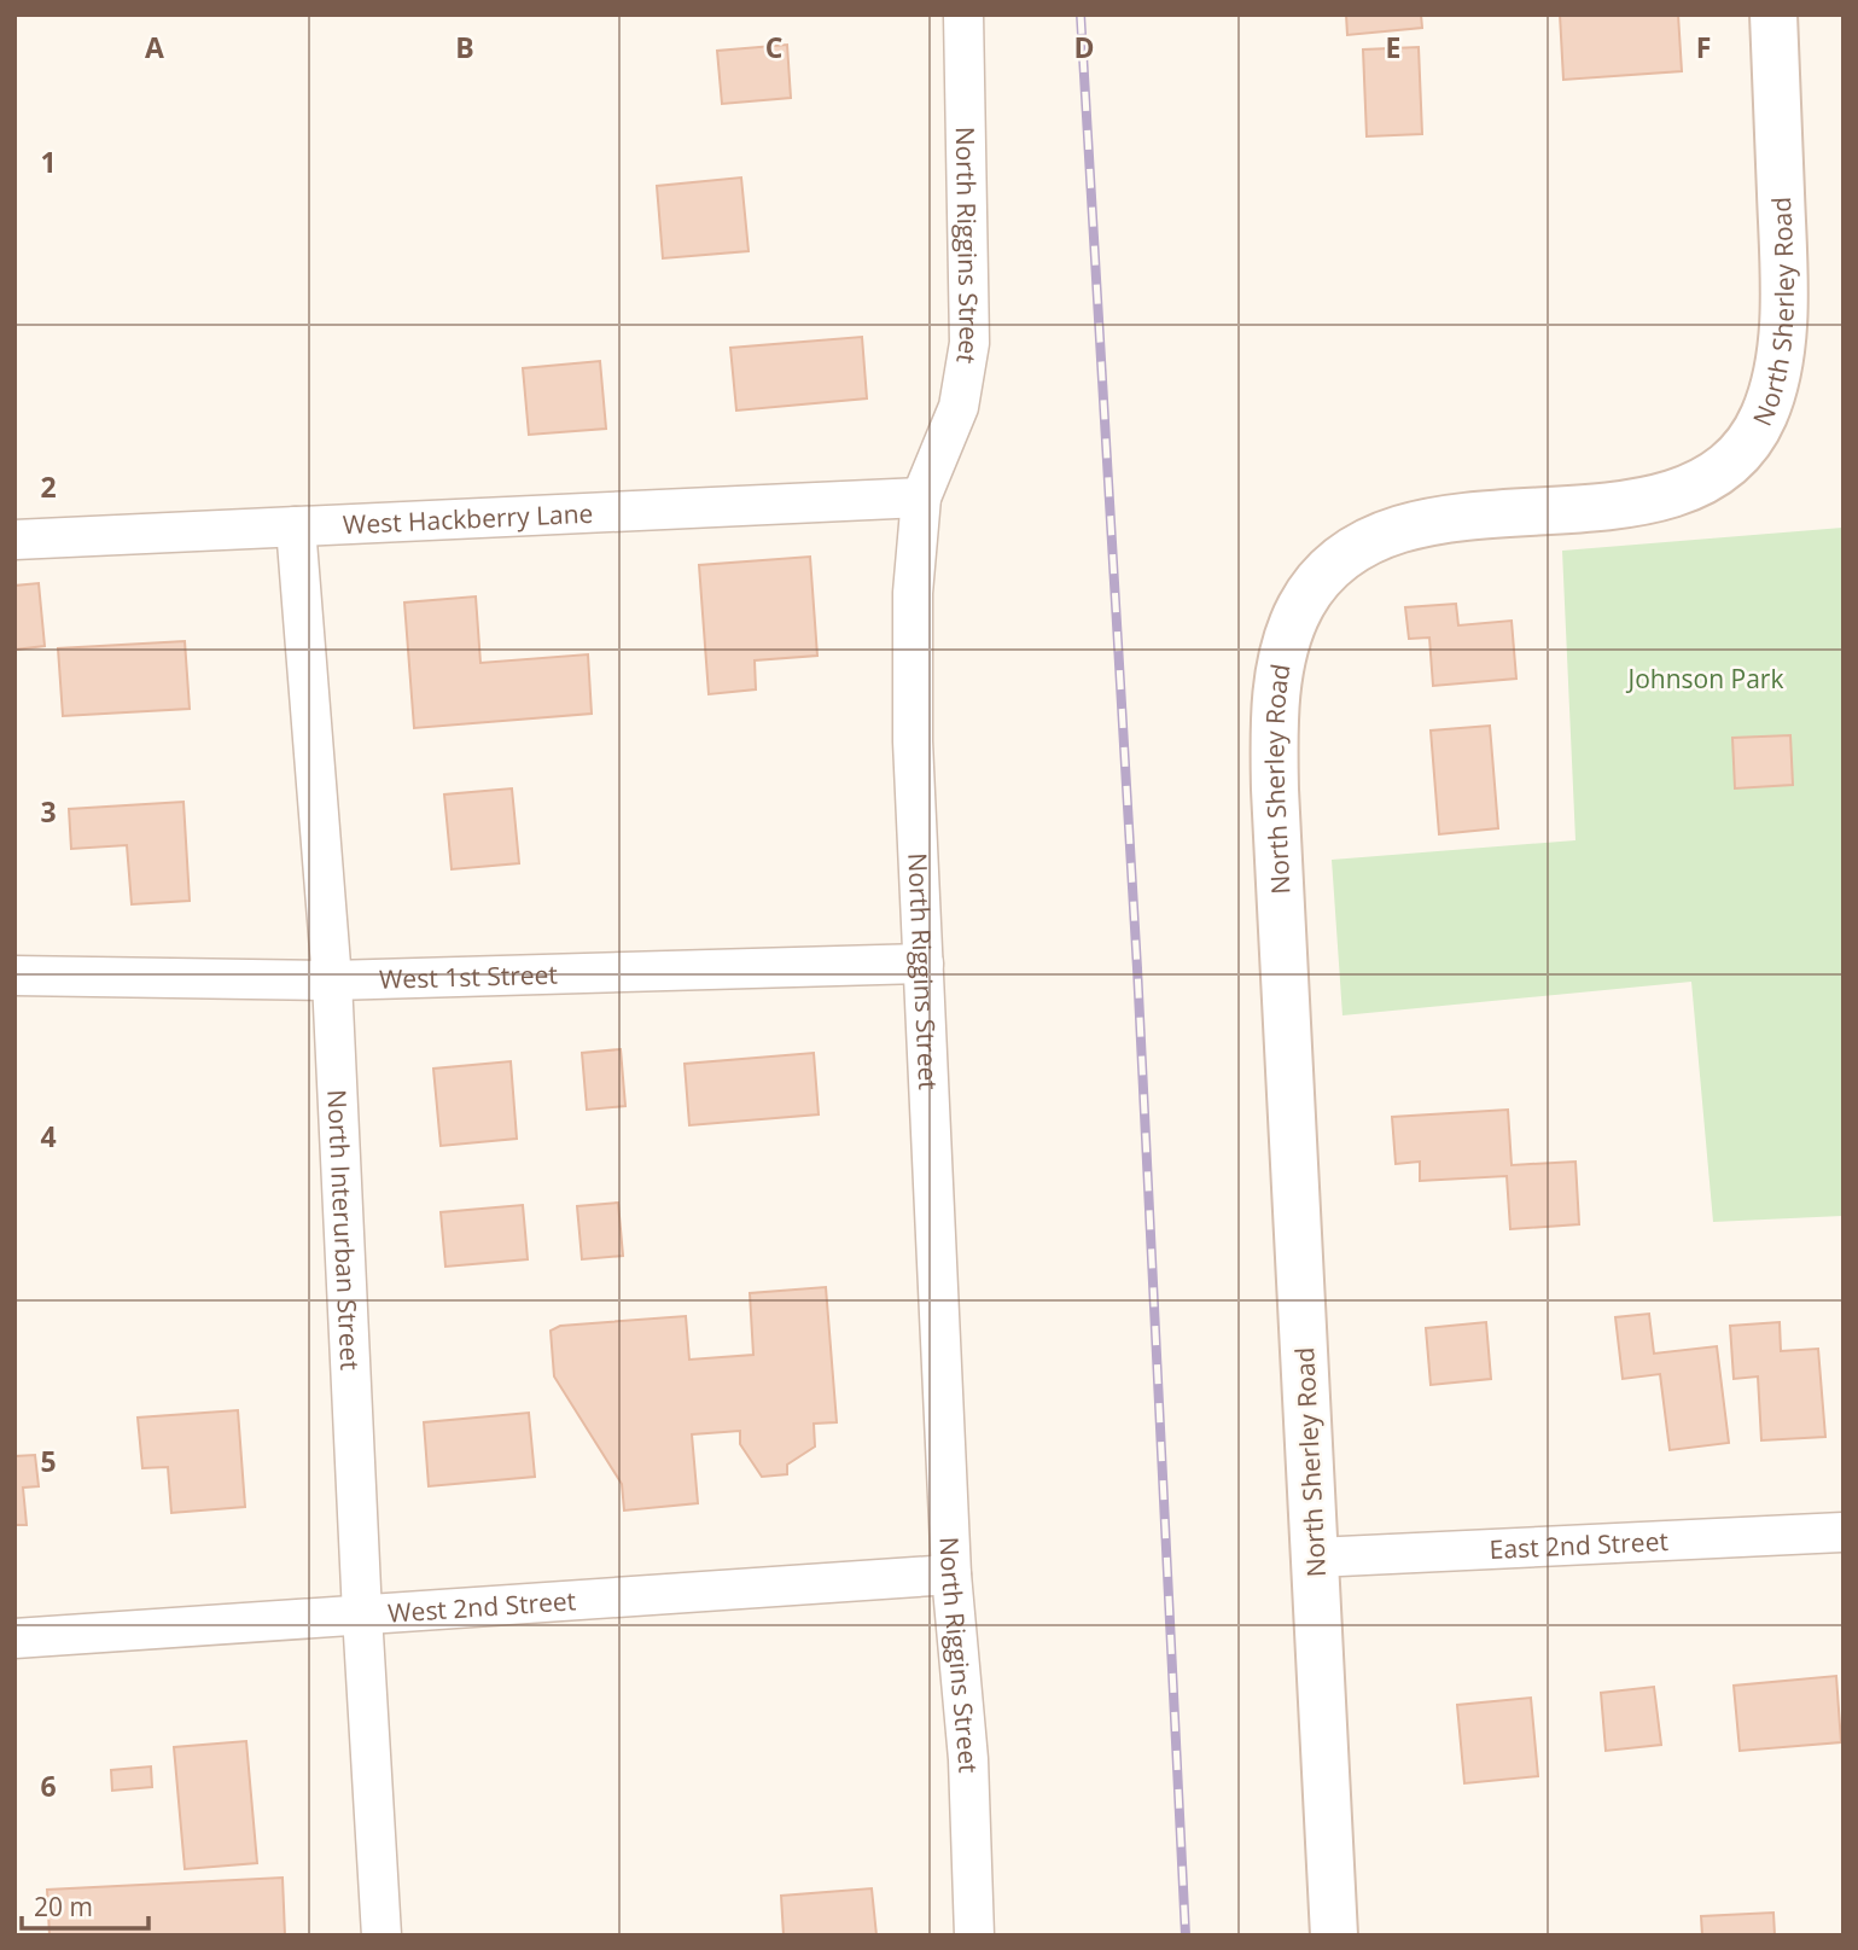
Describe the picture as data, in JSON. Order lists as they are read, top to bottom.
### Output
{
  "streets": {
    "main road": ["North Sherley Road"],
    "street": [
      "North Riggins Street",
      "West Hackberry Lane",
      "West 1st Street",
      "North Interurban Street",
      "East 2nd Street",
      "West 2nd Street"
    ]
  },
  "crossings": [
    ["North Riggins Street", "West Hackberry Lane"],
    ["North Riggins Street", "West 1st Street"],
    ["North Riggins Street", "West 2nd Street"],
    ["North Sherley Road", "East 2nd Street"],
    ["West Hackberry Lane", "North Interurban Street"],
    ["West 1st Street", "North Interurban Street"],
    ["North Interurban Street", "West 2nd Street"]
  ],
  "parks": ["Johnson Park"],
  "scale_bar": "20 m",
  "grid": {
    "columns": [
      "A",
      "B",
      "C",
      "D",
      "E",
      "F"
    ],
    "rows": [
      "1",
      "2",
      "3",
      "4",
      "5",
      "6"
    ]
  }
}
